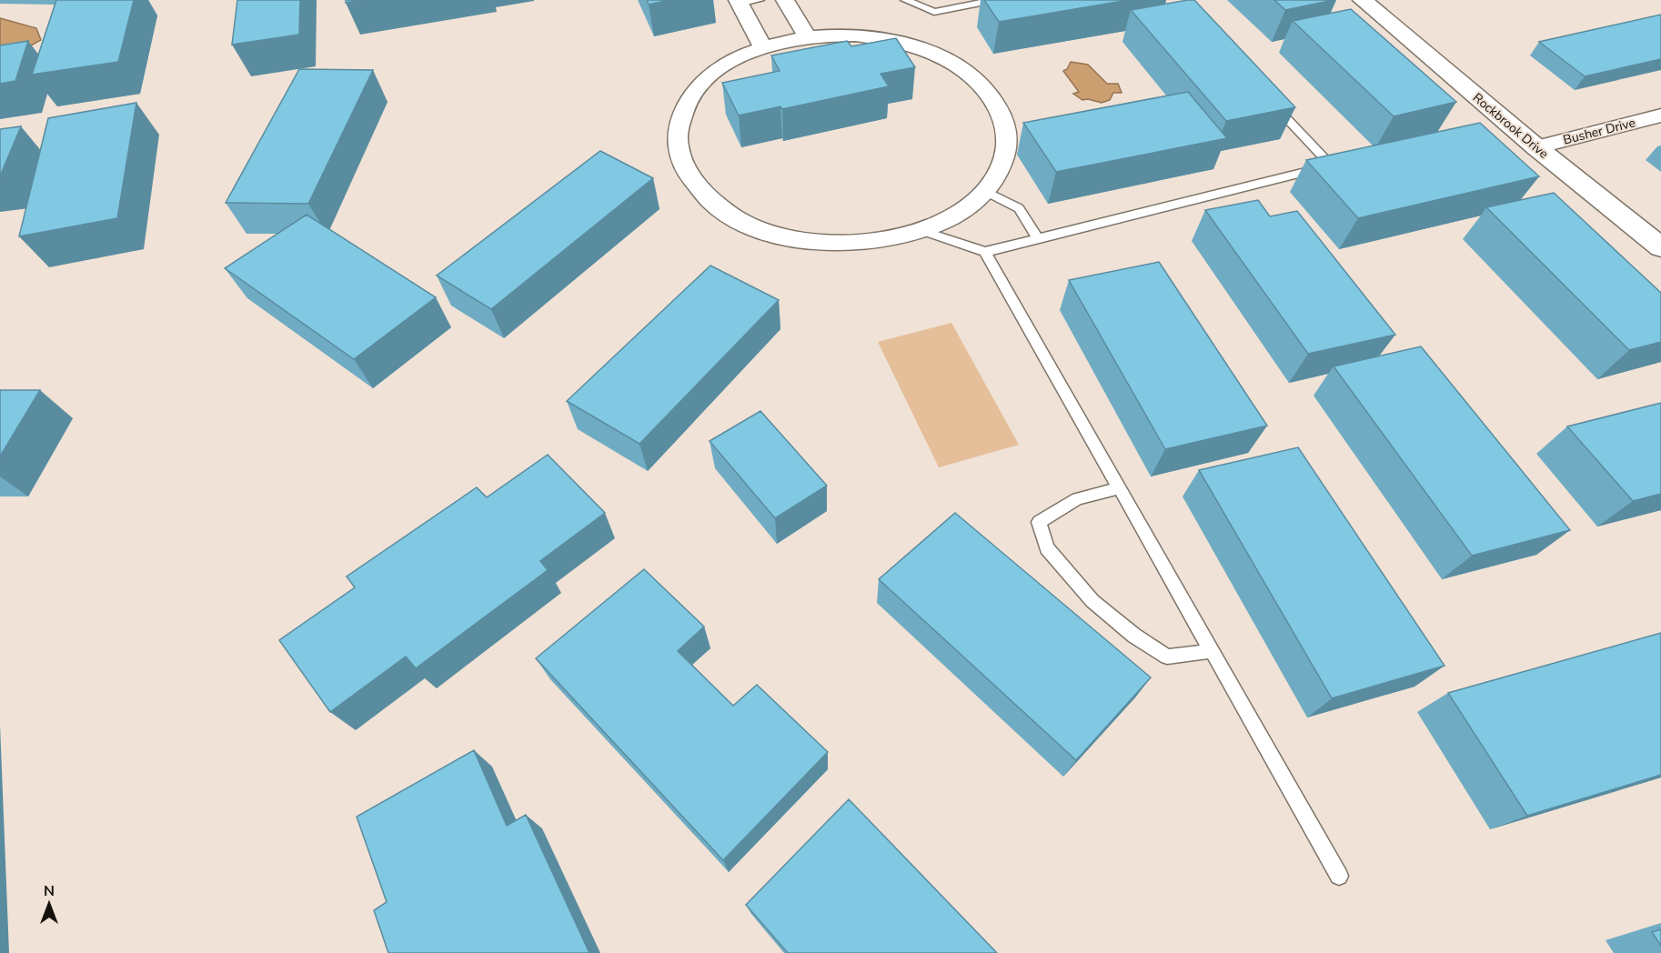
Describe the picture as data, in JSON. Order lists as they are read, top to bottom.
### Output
{
  "streets": {
    "street": ["Rockbrook Drive", "Busher Drive"]
  },
  "crossings": [
    ["Rockbrook Drive", "Busher Drive"]
  ],
  "north": "top"
}
